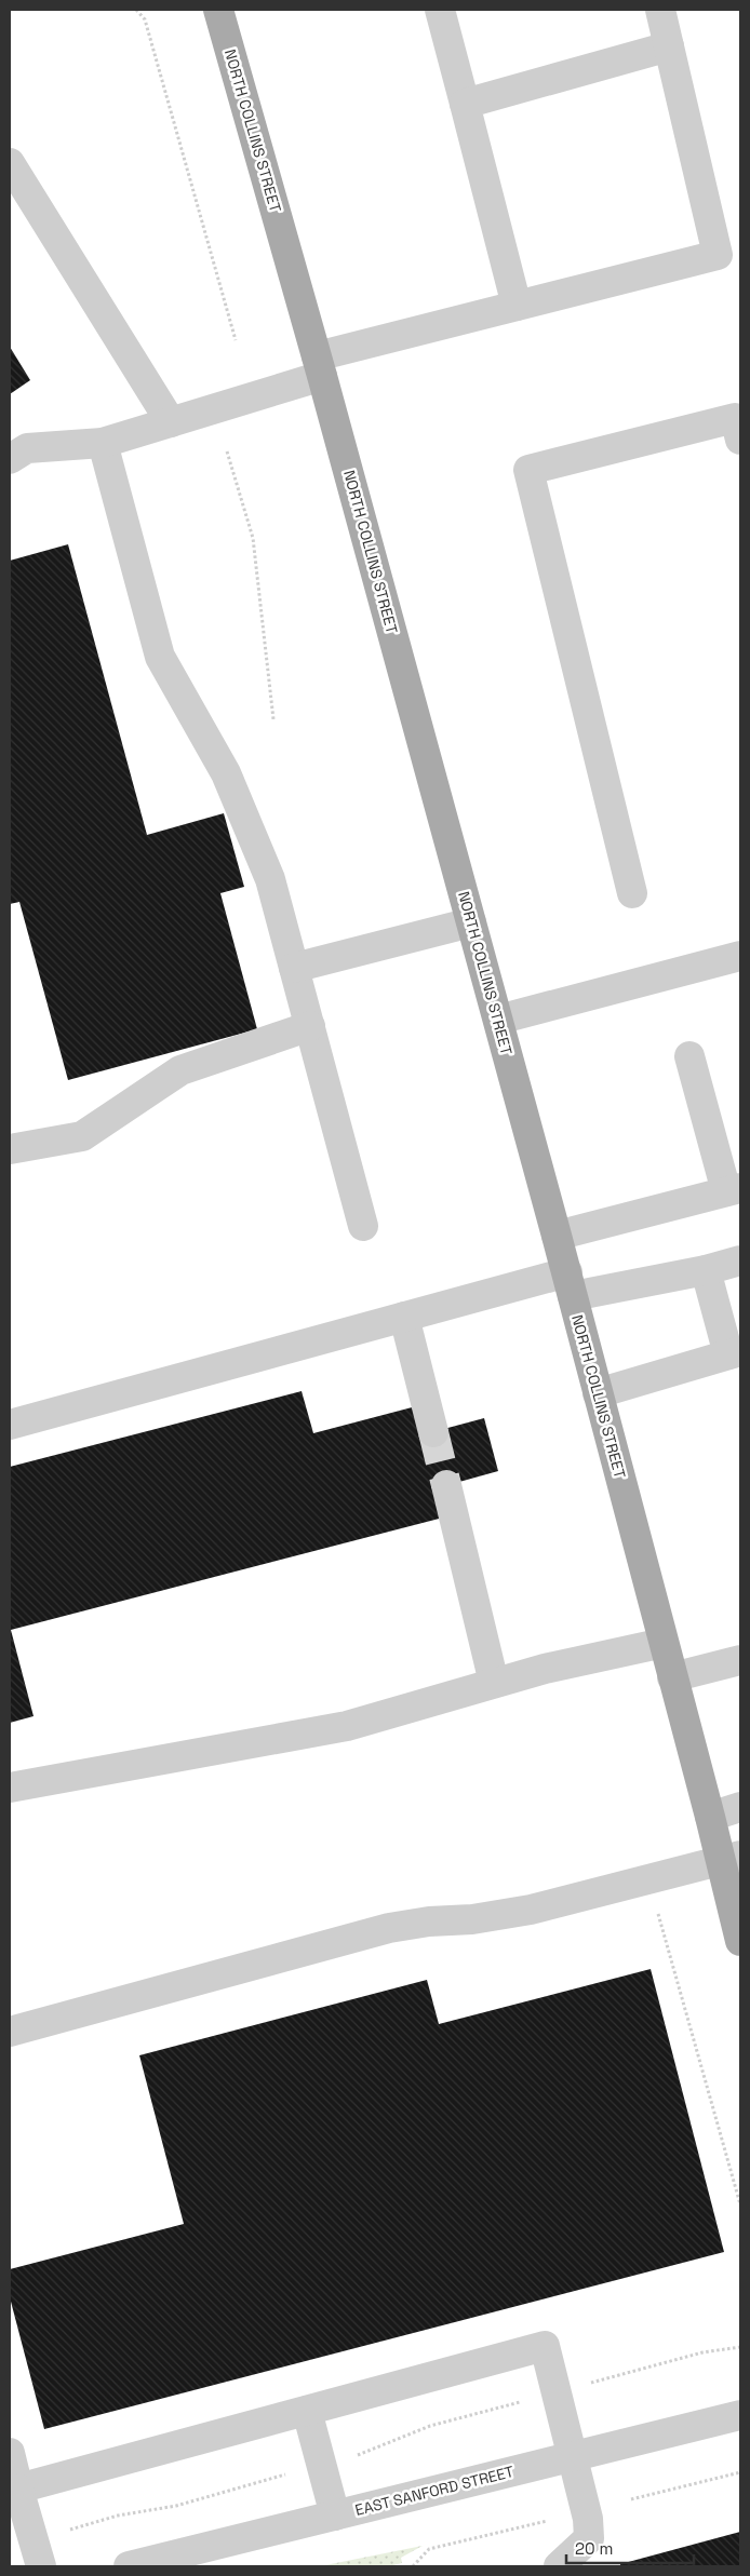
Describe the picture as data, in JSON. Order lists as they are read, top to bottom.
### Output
{
  "streets": {
    "main road": ["NORTH COLLINS STREET"],
    "street": ["EAST SANFORD STREET"]
  },
  "scale_bar": "20 m"
}
